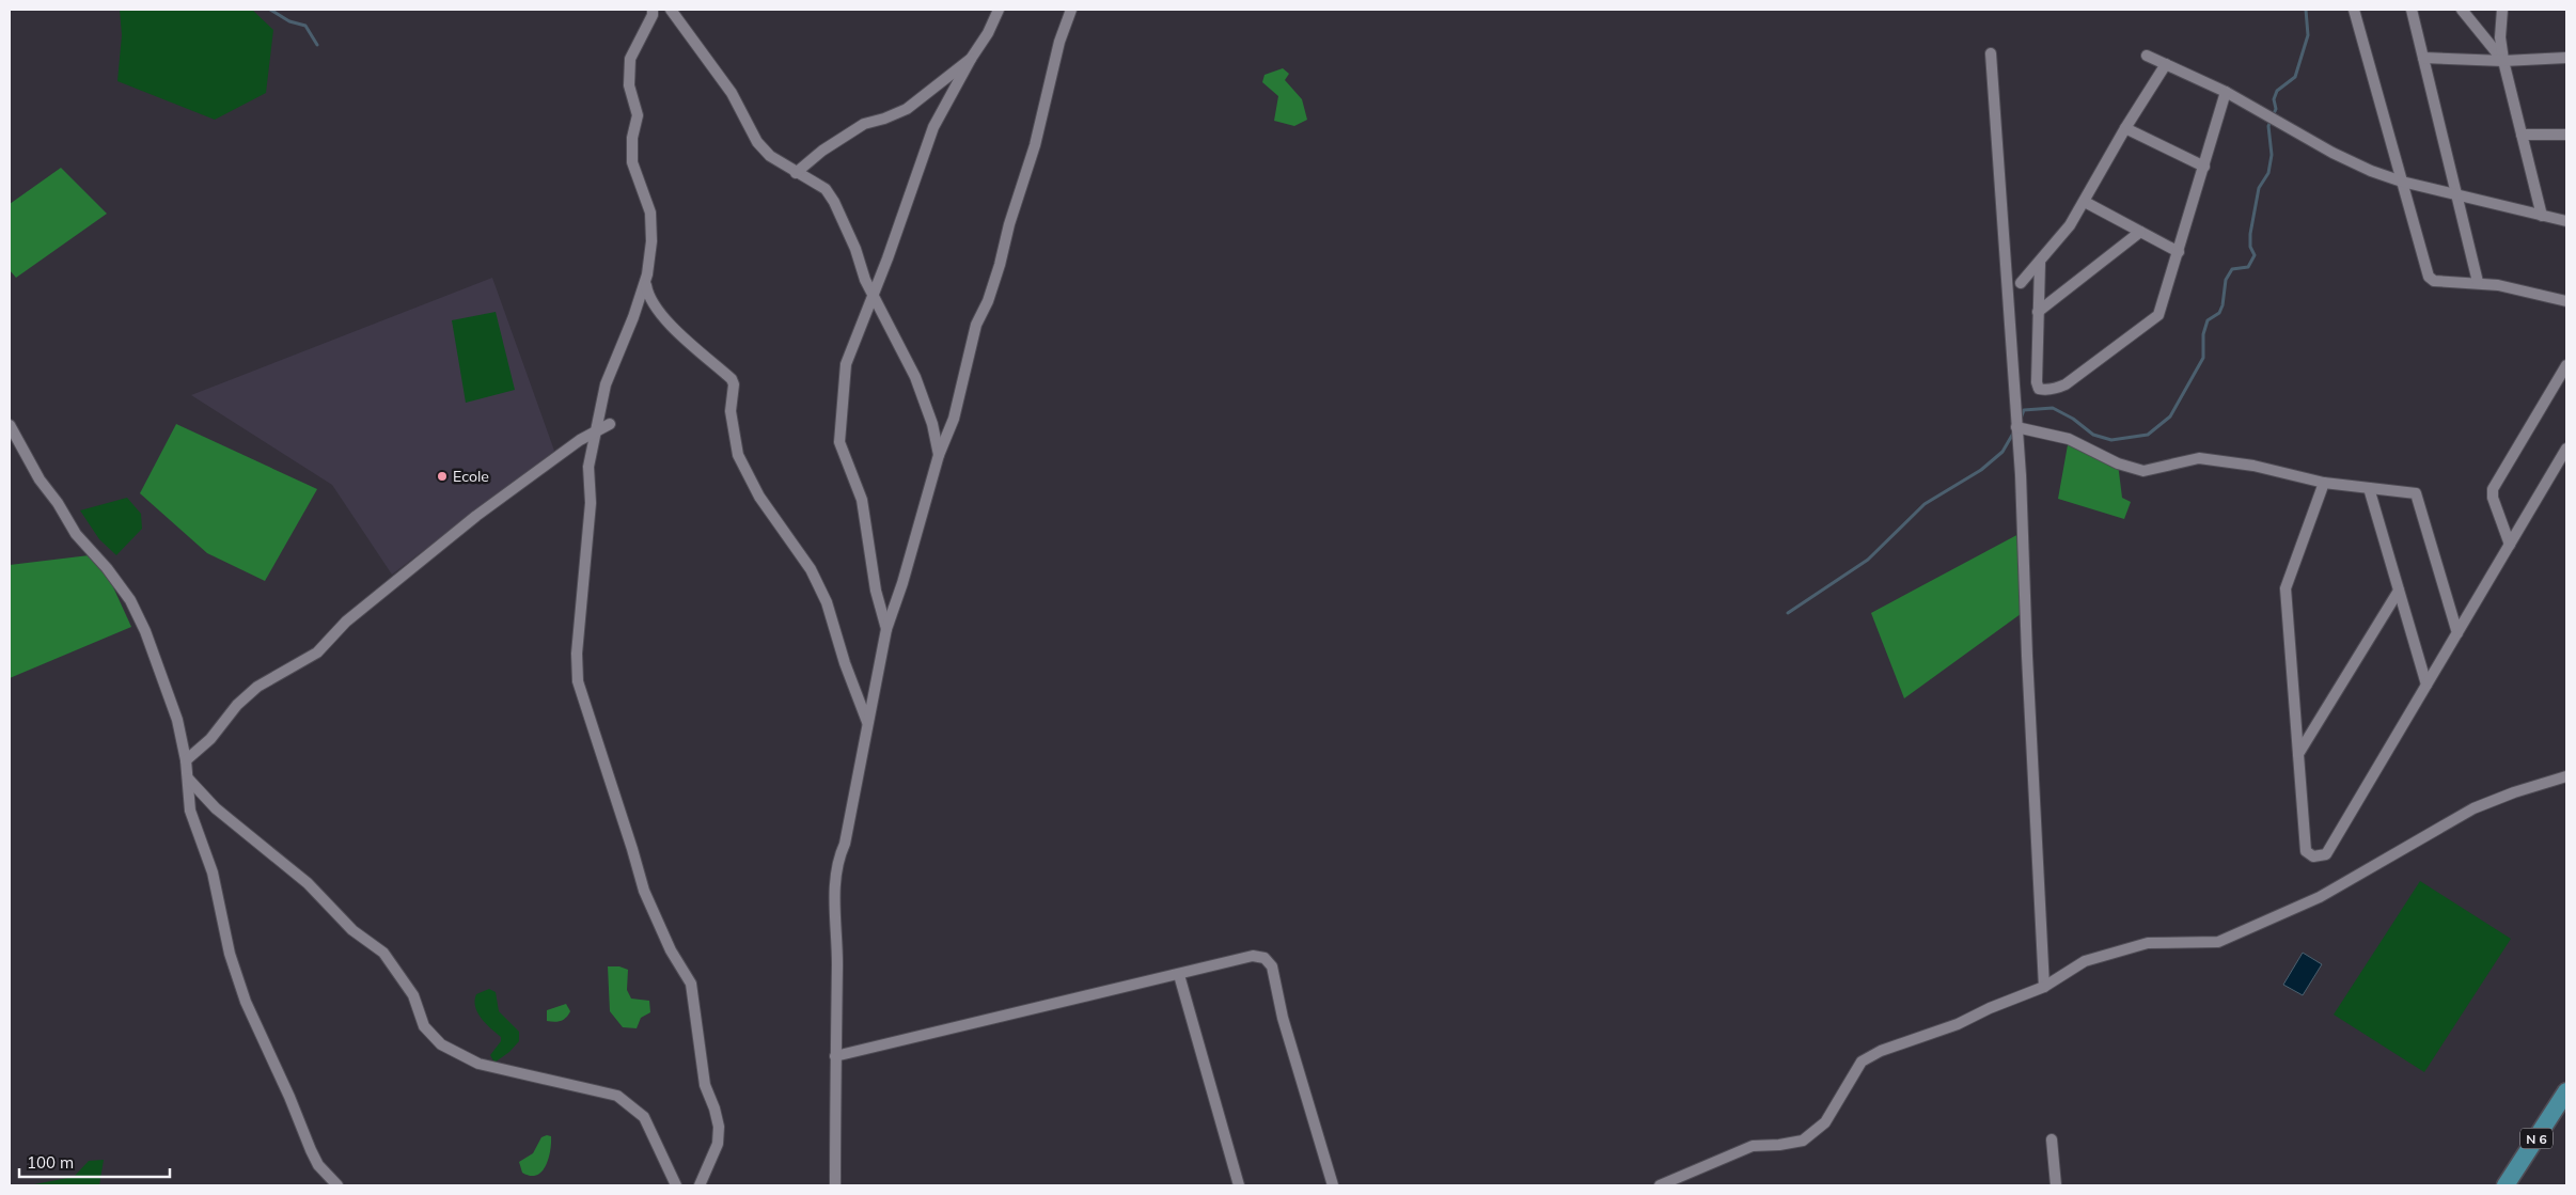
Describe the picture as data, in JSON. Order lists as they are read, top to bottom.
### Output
{
  "streets": {
    "main road": ["N 6"]
  },
  "places": ["Ecole"],
  "scale_bar": "100 m"
}
